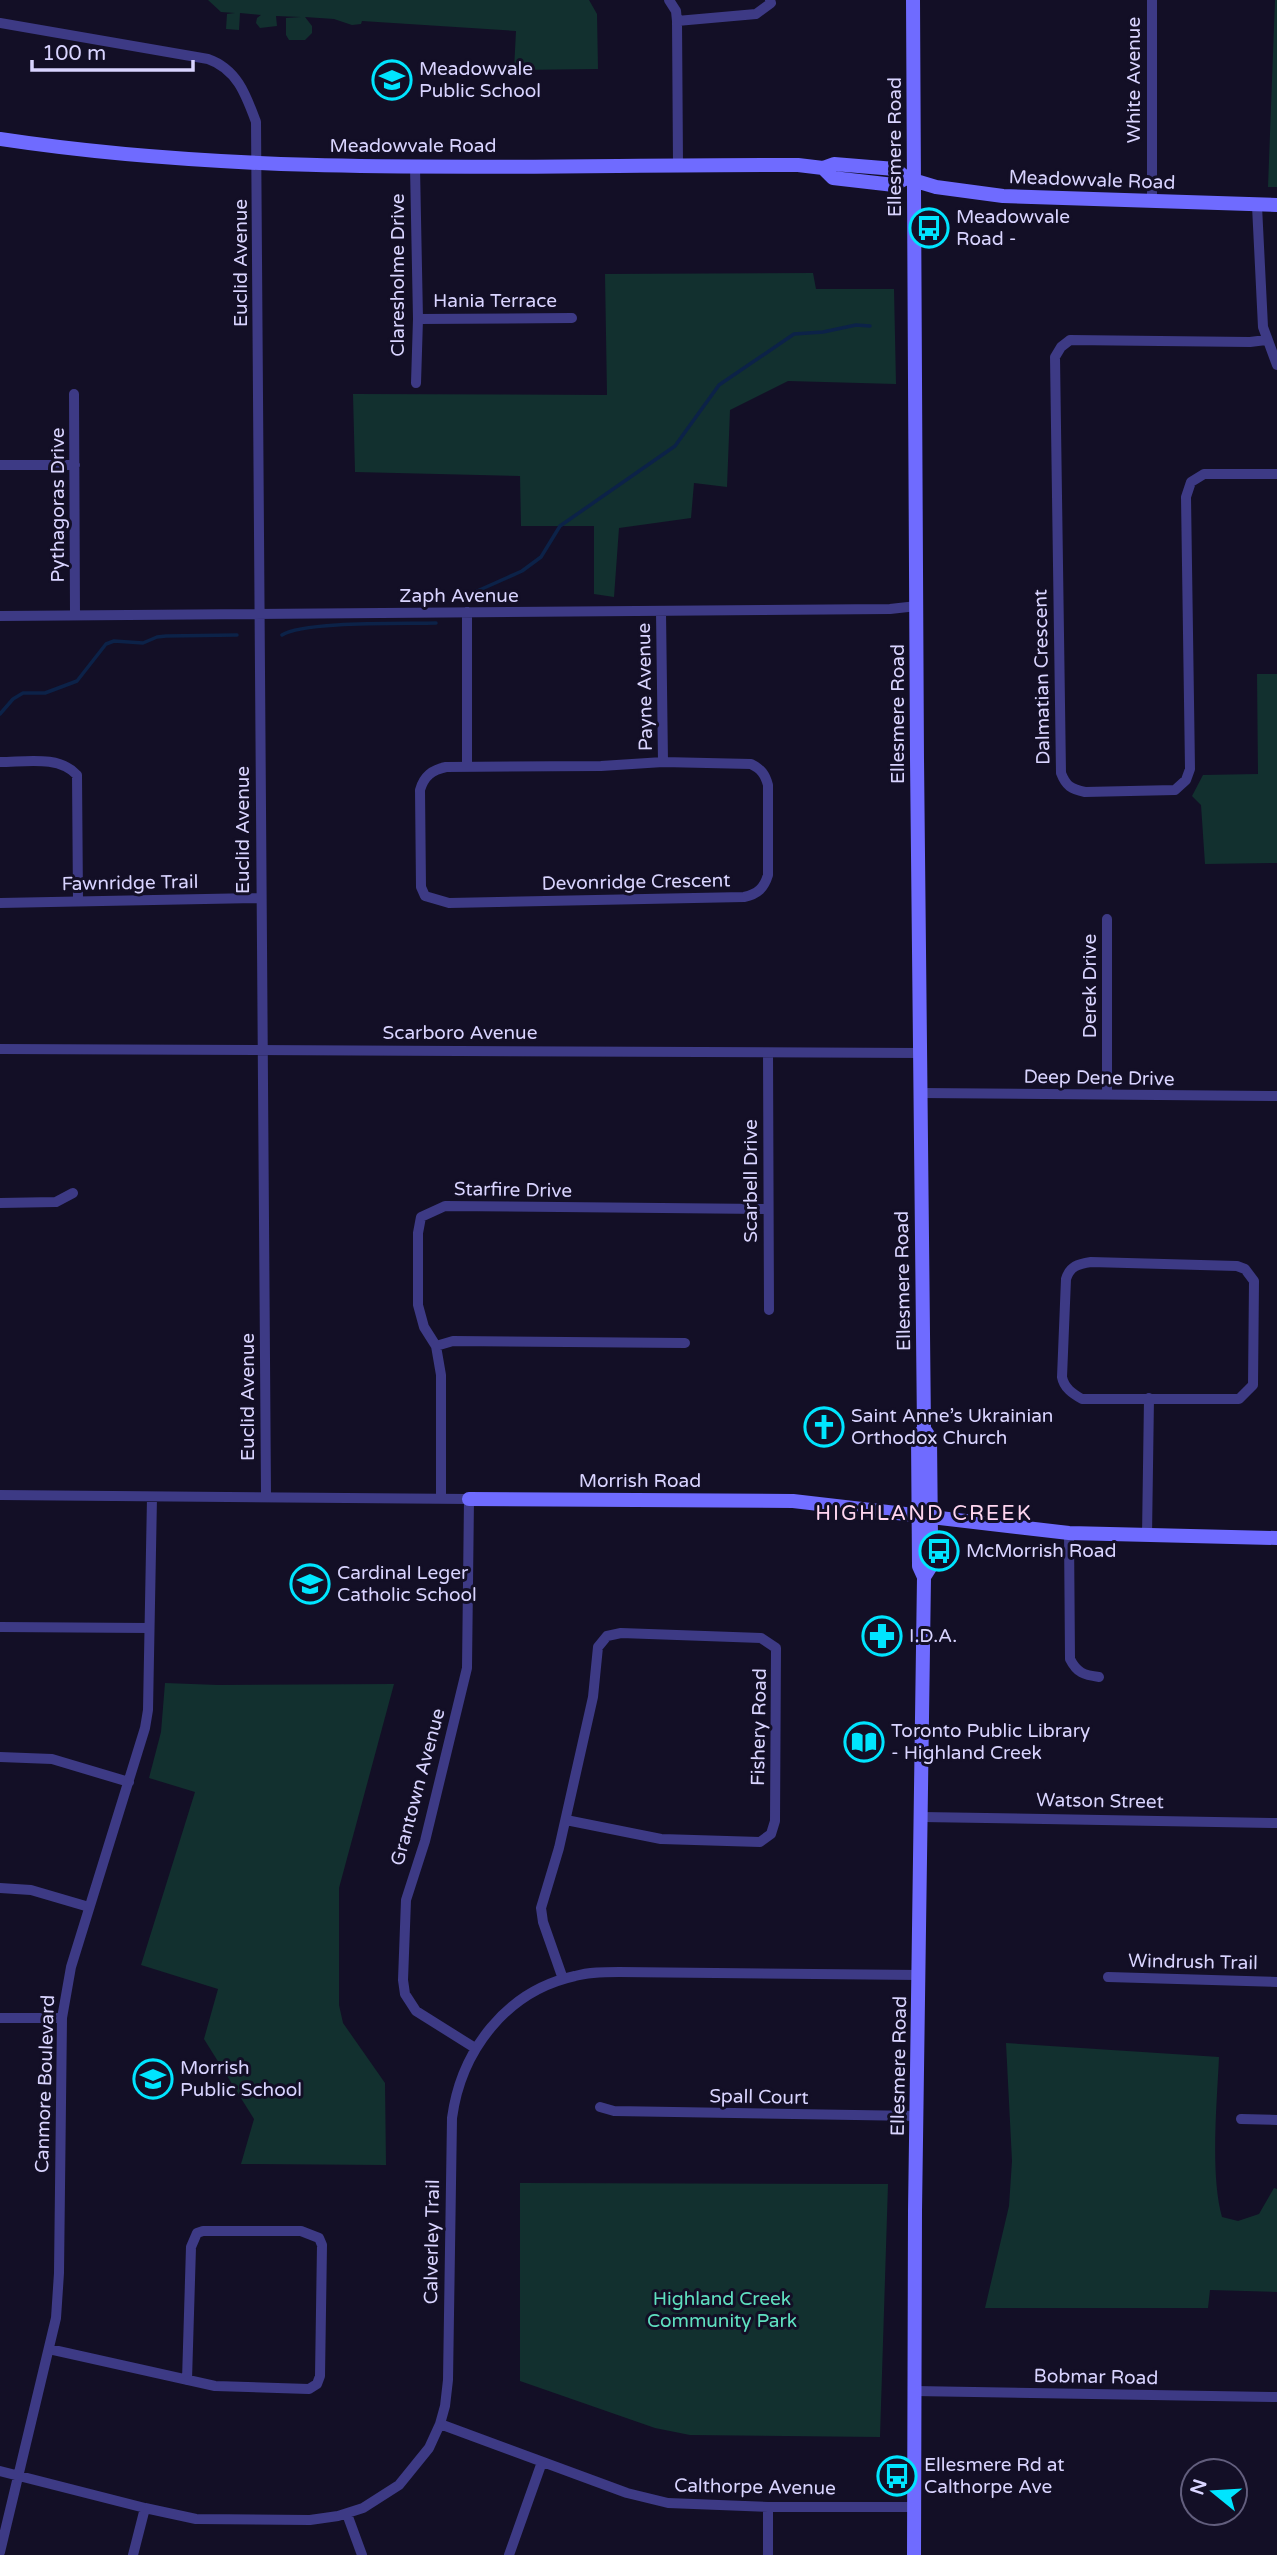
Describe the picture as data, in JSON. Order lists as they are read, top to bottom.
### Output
{
  "streets": {
    "main road": ["Meadowvale Road", "Ellesmere Road", "Morrish Road"],
    "street": [
      "White Avenue",
      "Euclid Avenue",
      "Claresholme Drive",
      "Hania Terrace",
      "Pythagoras Drive",
      "Zaph Avenue",
      "Dalmatian Crescent",
      "Payne Avenue",
      "Devonridge Crescent",
      "Fawnridge Trail",
      "Derek Drive",
      "Scarboro Avenue",
      "Deep Dene Drive",
      "Scarbell Drive",
      "Starfire Drive",
      "Fishery Road",
      "Grantown Avenue",
      "Watson Street",
      "Windrush Trail",
      "Canmore Boulevard",
      "Spall Court",
      "Calverley Trail",
      "Bobmar Road",
      "Calthorpe Avenue"
    ]
  },
  "crossings": [
    ["White Avenue", "Meadowvale Road"],
    ["Meadowvale Road", "Ellesmere Road"],
    ["Meadowvale Road", "Euclid Avenue"],
    ["Meadowvale Road", "Claresholme Drive"],
    ["Ellesmere Road", "Zaph Avenue"],
    ["Ellesmere Road", "Scarboro Avenue"],
    ["Ellesmere Road", "Deep Dene Drive"],
    ["Ellesmere Road", "Morrish Road"],
    ["Ellesmere Road", "Watson Street"],
    ["Ellesmere Road", "Spall Court"],
    ["Ellesmere Road", "Calverley Trail"],
    ["Ellesmere Road", "Bobmar Road"],
    ["Ellesmere Road", "Calthorpe Avenue"],
    ["Euclid Avenue", "Zaph Avenue"],
    ["Euclid Avenue", "Fawnridge Trail"],
    ["Euclid Avenue", "Scarboro Avenue"],
    ["Euclid Avenue", "Morrish Road"],
    ["Claresholme Drive", "Hania Terrace"],
    ["Pythagoras Drive", "Zaph Avenue"],
    ["Zaph Avenue", "Payne Avenue"],
    ["Payne Avenue", "Devonridge Crescent"],
    ["Derek Drive", "Deep Dene Drive"],
    ["Scarboro Avenue", "Scarbell Drive"],
    ["Scarbell Drive", "Starfire Drive"],
    ["Starfire Drive", "Morrish Road"],
    ["Morrish Road", "Grantown Avenue"],
    ["Morrish Road", "Canmore Boulevard"],
    ["Fishery Road", "Calverley Trail"],
    ["Grantown Avenue", "Calverley Trail"],
    ["Canmore Boulevard", "Calverley Trail"],
    ["Calverley Trail", "Calthorpe Avenue"]
  ],
  "districts": ["HIGHLAND CREEK"],
  "parks": ["Highland Creek Community Park"],
  "places": {
    "school or university": ["Meadowvale Public School", "Cardinal Leger Catholic School", "Morrish Public School"],
    "bus stop": ["Meadowvale Road -", "McMorrish Road", "Ellesmere Rd at Calthorpe Ave"],
    "church": ["Saint Anne’s Ukrainian Orthodox Church"],
    "pharmacy": ["I.D.A."],
    "library": ["Toronto Public Library - Highland Creek"]
  },
  "scale_bar": "100 m",
  "north": "left"
}
